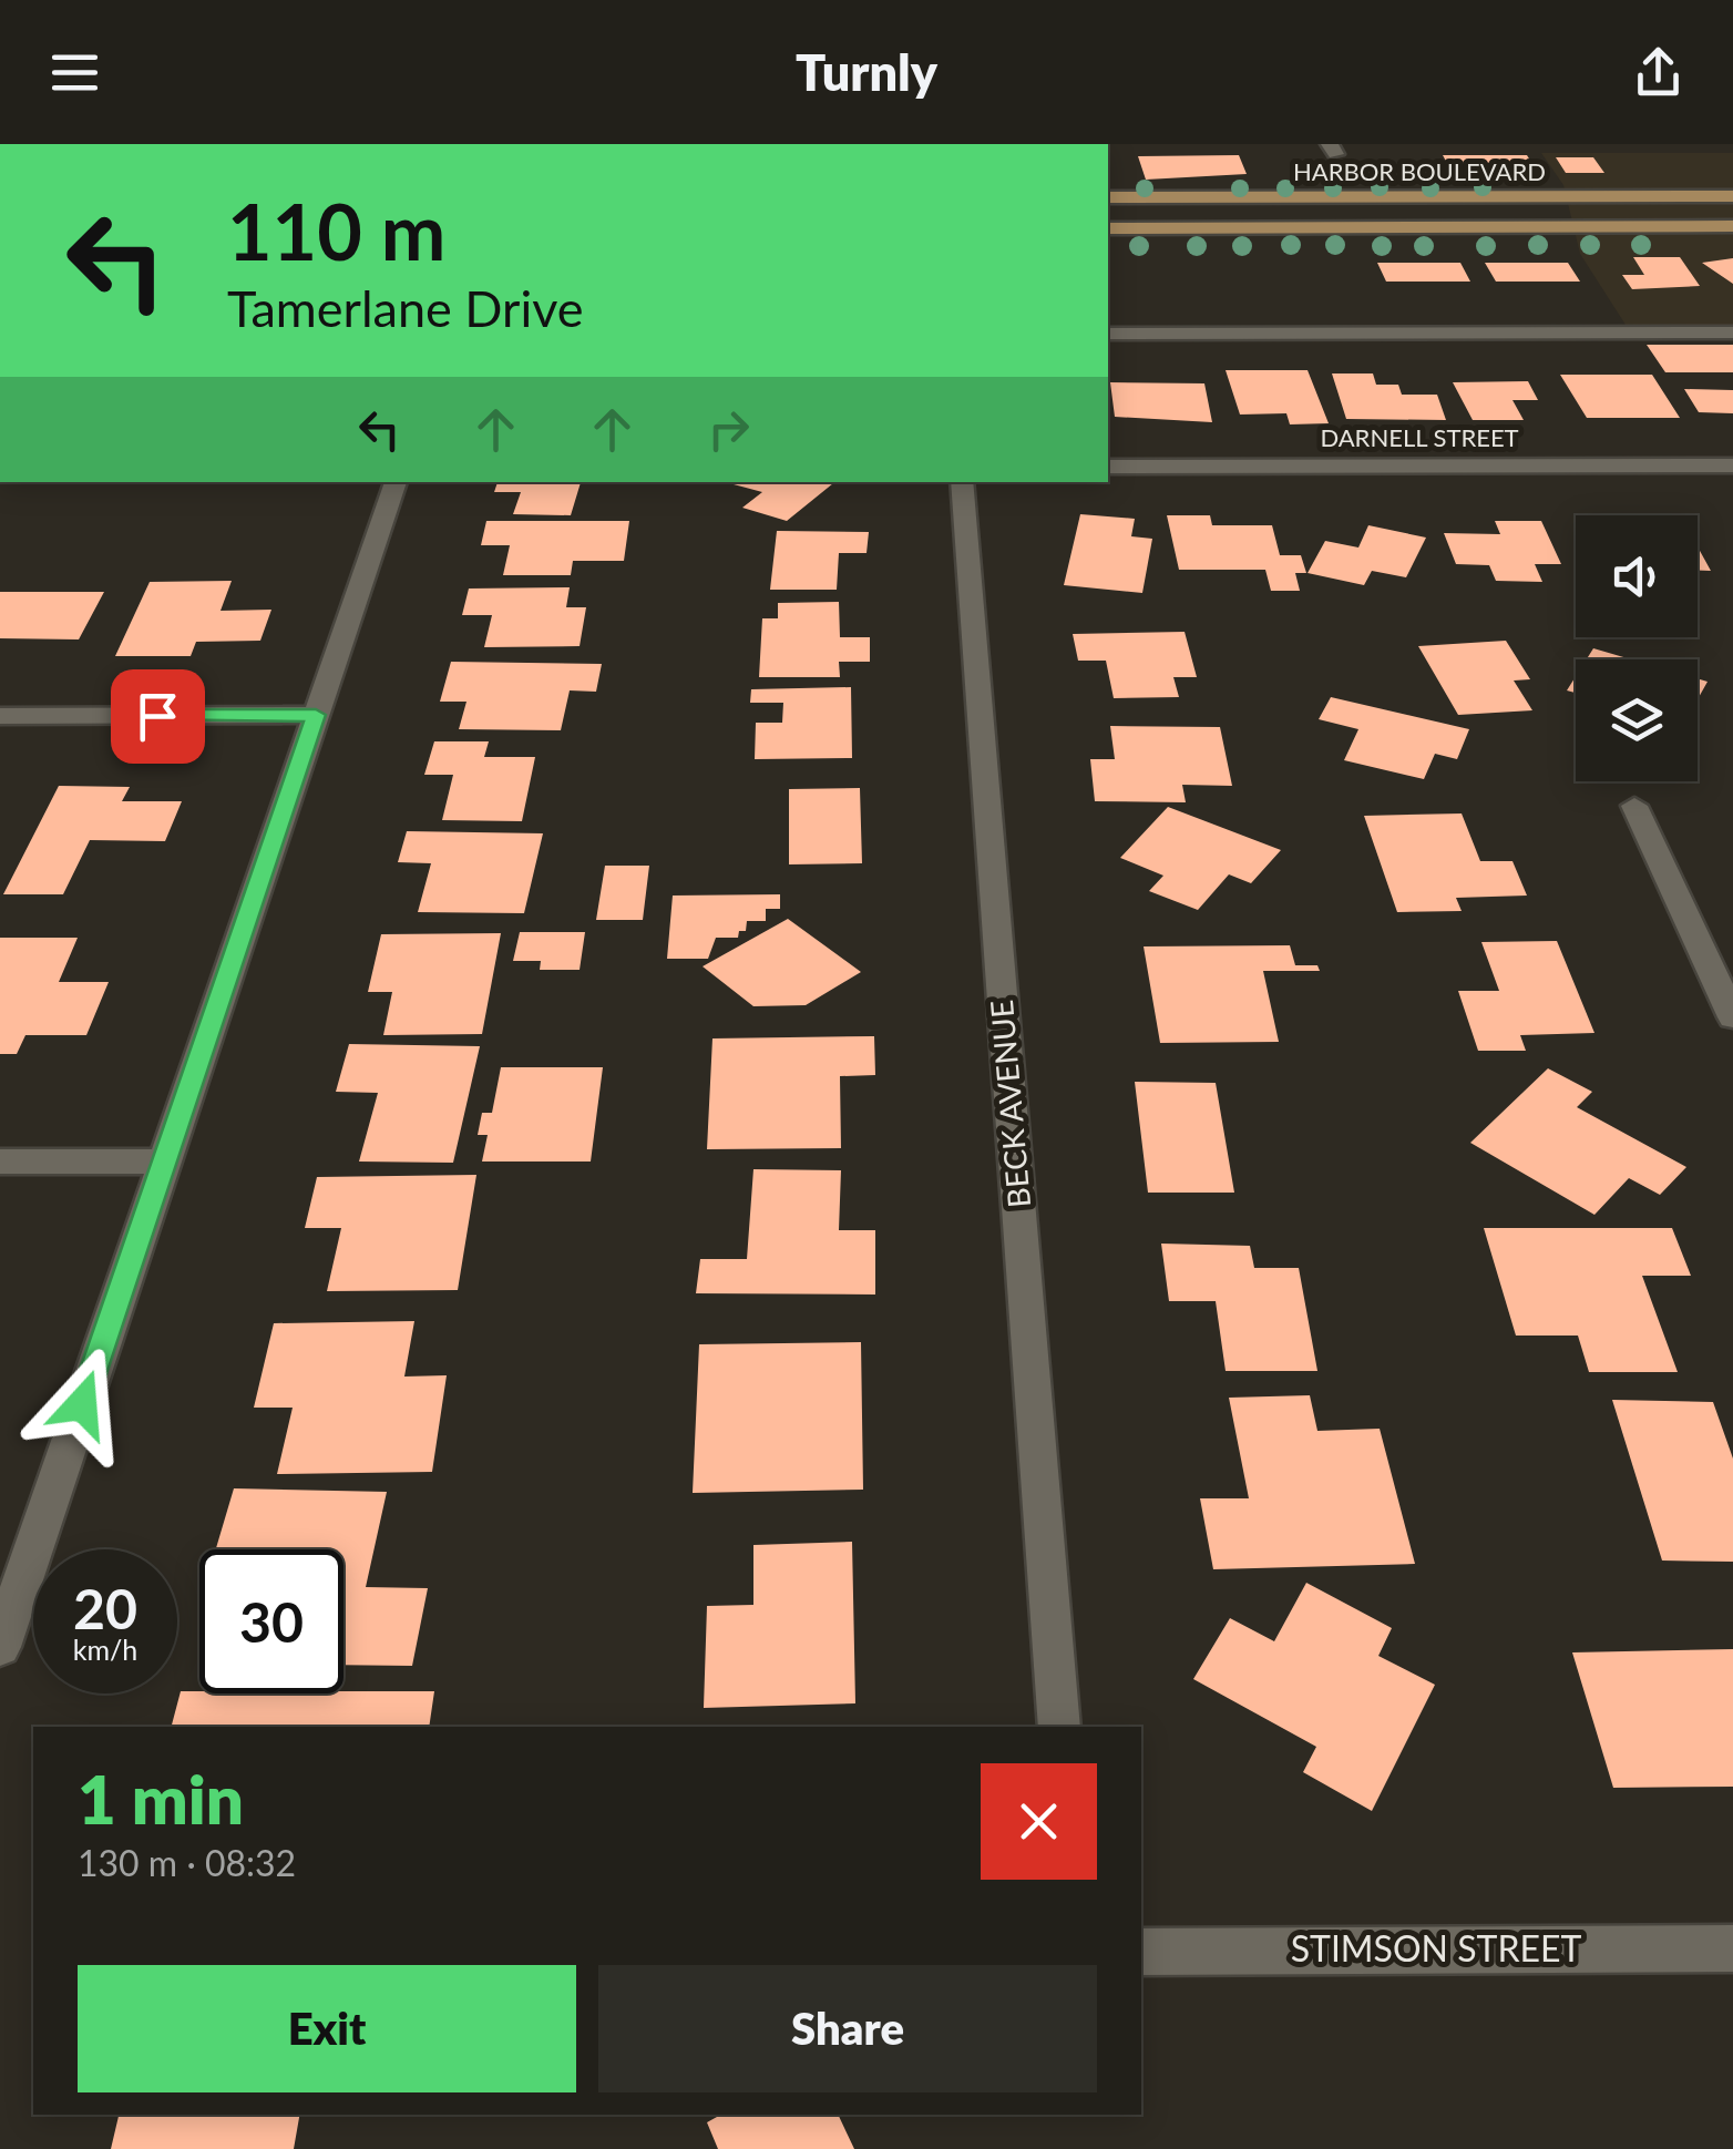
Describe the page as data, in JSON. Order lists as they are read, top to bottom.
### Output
{
  "streets": {
    "main road": ["HARBOR BOULEVARD"],
    "street": ["DARNELL STREET", "BECK AVENUE", "STIMSON STREET"]
  },
  "page": {
    "header": "Turnly",
    "turn": ["110 m", "Tamerlane Drive"],
    "speed": "20 km/h",
    "limit": "30",
    "heading": ["1 min", "130 m · 08:32"],
    "buttons": ["Exit", "Share"]
  }
}
